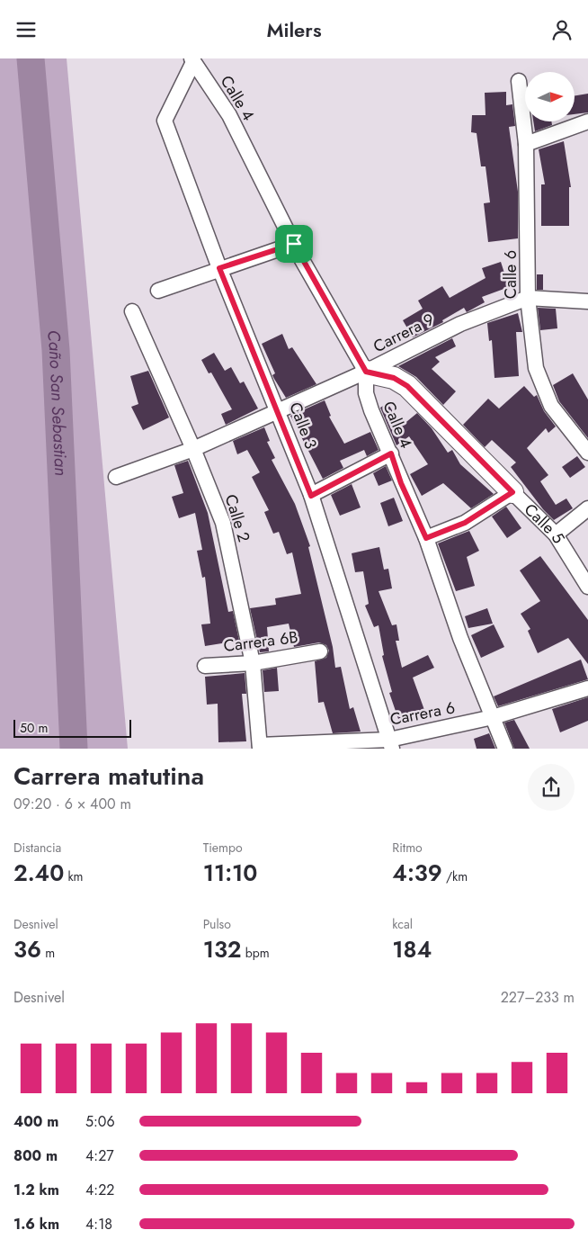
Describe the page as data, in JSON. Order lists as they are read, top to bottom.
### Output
{
  "streets": {
    "street": [
      "Calle 4",
      "Calle 6",
      "Carrera 9",
      "Calle 3",
      "Calle 2",
      "Calle 5",
      "Carrera 6B",
      "Carrera 6"
    ]
  },
  "crossings": [
    ["Calle 4", "Carrera 9"],
    ["Calle 4", "Calle 3"],
    ["Calle 4", "Calle 5"],
    ["Calle 4", "Carrera 6"],
    ["Calle 6", "Carrera 9"],
    ["Carrera 9", "Calle 3"],
    ["Carrera 9", "Calle 2"],
    ["Carrera 9", "Calle 5"],
    ["Calle 3", "Carrera 6"],
    ["Calle 2", "Carrera 6B"],
    ["Calle 2", "Carrera 6"]
  ],
  "water": ["Caño San Sebastian"],
  "scale_bar": "50 m",
  "north": "right",
  "page": {
    "header": "Milers",
    "scale": "50 m",
    "heading": ["Carrera matutina", "09:20 · 6 × 400 m"],
    "stats": [
      ["Distancia", "2.40 km"],
      ["Tiempo", "11:10"],
      ["Ritmo", "4:39 /km"],
      ["Desnivel", "36 m"],
      ["Pulso", "132 bpm"],
      ["kcal", "184"]
    ],
    "chart": ["Desnivel", "227–233 m"],
    "list": [
      {
        "name": "400 m",
        "note": "5:06"
      },
      {
        "name": "800 m",
        "note": "4:27"
      },
      {
        "name": "1.2 km",
        "note": "4:22"
      },
      {
        "name": "1.6 km",
        "note": "4:18"
      }
    ]
  }
}
